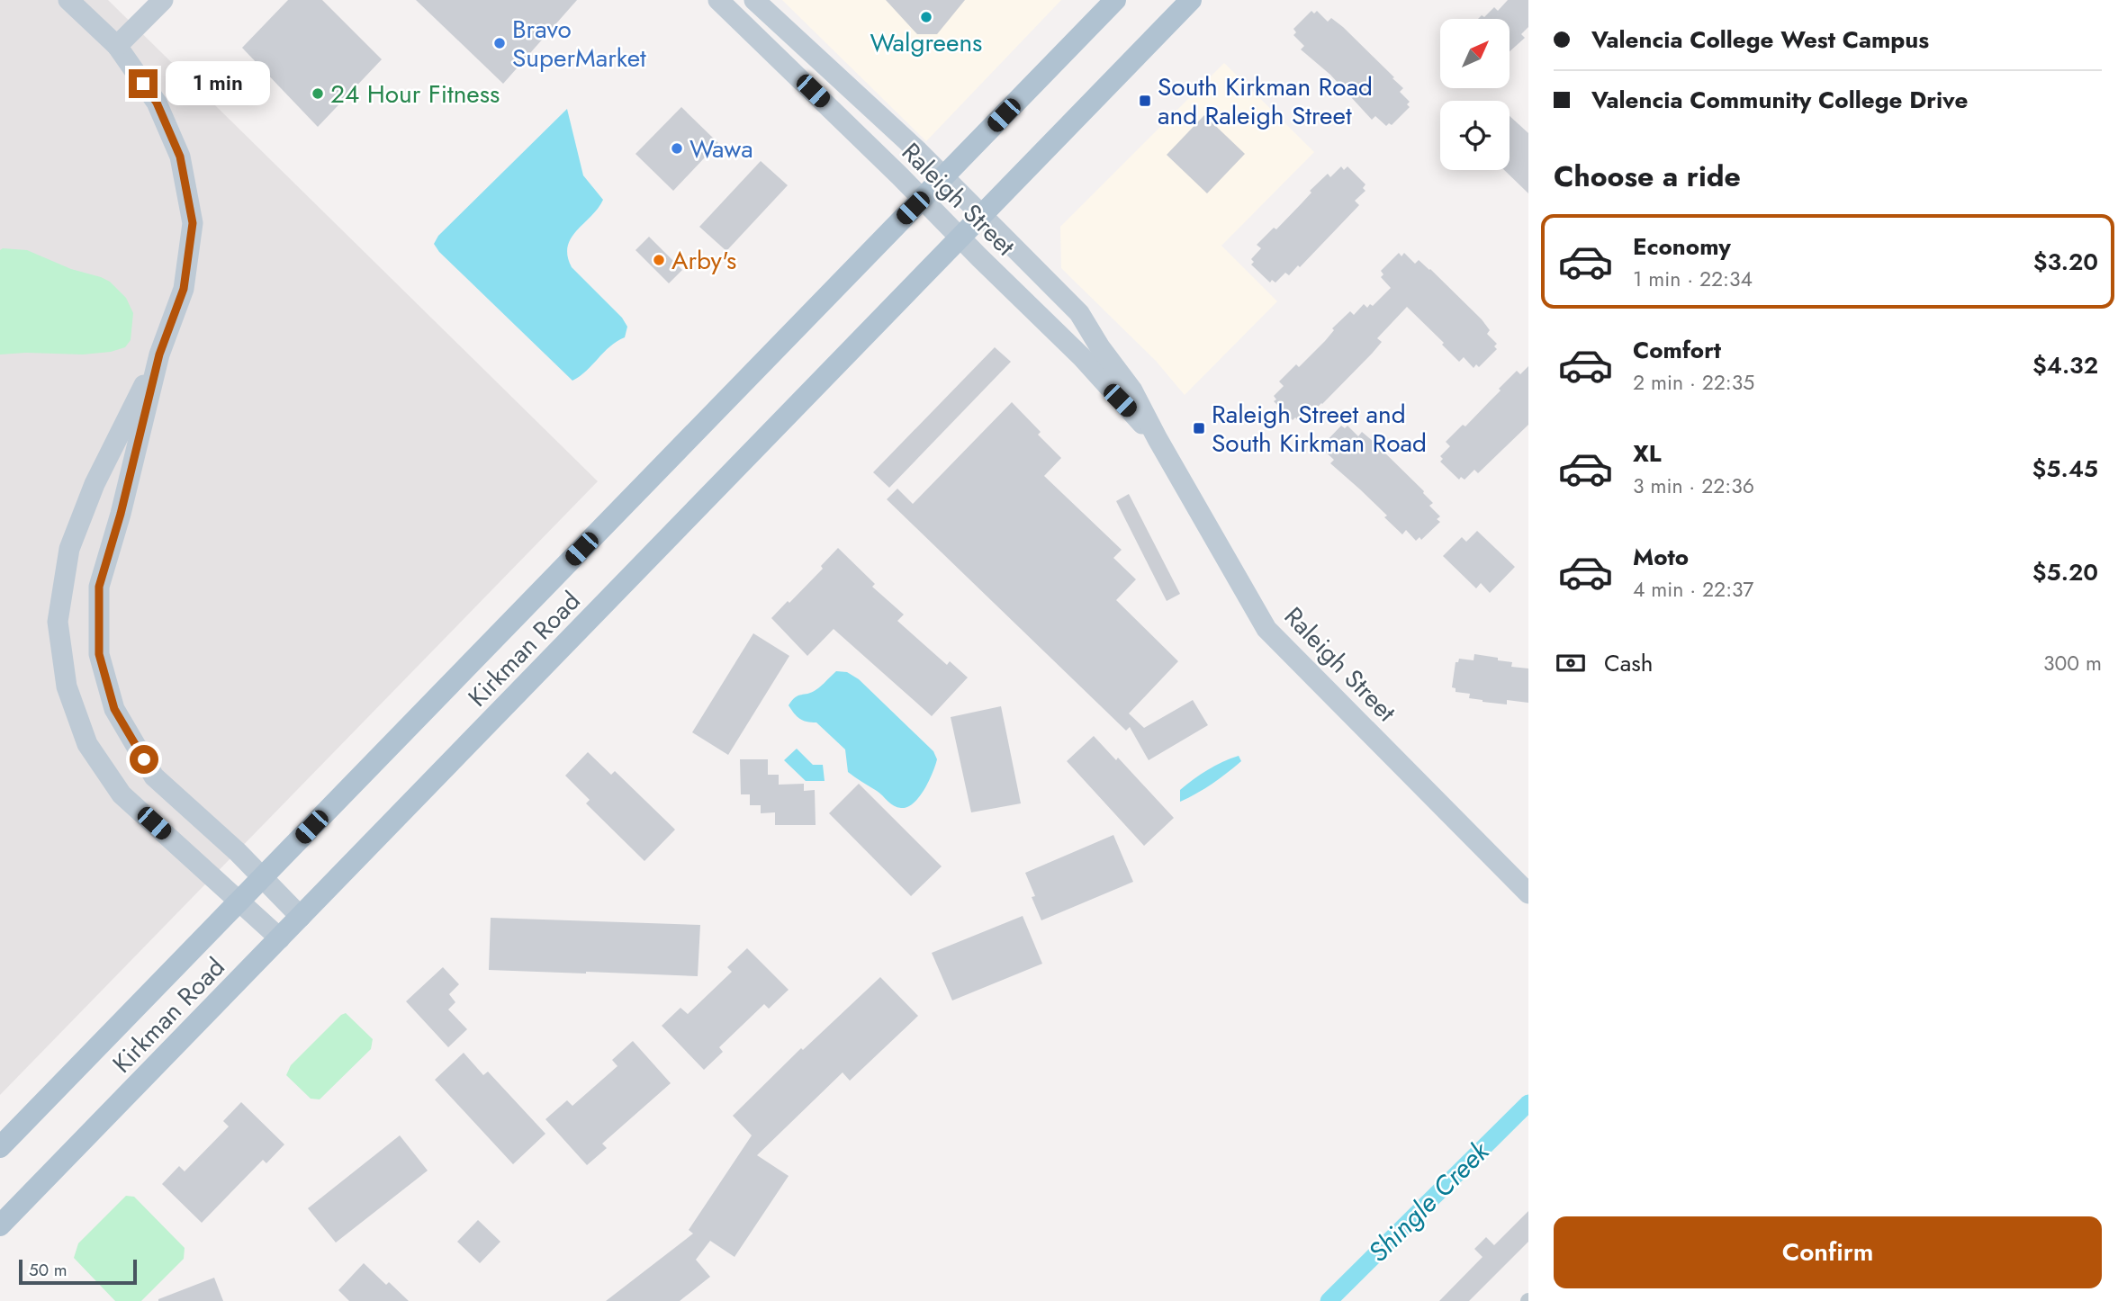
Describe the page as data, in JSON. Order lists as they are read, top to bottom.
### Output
{
  "streets": {
    "main road": ["Kirkman Road"],
    "street": ["Raleigh Street"]
  },
  "crossings": [
    ["Raleigh Street", "Kirkman Road"]
  ],
  "water": ["Shingle Creek"],
  "places": {
    "other": [
      "Walgreens",
      "Bravo SuperMarket",
      "24 Hour Fitness",
      "Wawa",
      "Arby's"
    ],
    "transit": ["South Kirkman Road and Raleigh Street", "Raleigh Street and South Kirkman Road"]
  },
  "scale_bar": "50 m",
  "north": "top right",
  "page": {
    "banner": ["Valencia College West Campus", "Valencia Community College Drive"],
    "bubble": "1 min",
    "heading": "Choose a ride",
    "list": [
      {
        "name": "Economy",
        "note": "1 min · 22:34",
        "value": "$3.20"
      },
      {
        "name": "Comfort",
        "note": "2 min · 22:35",
        "value": "$4.32"
      },
      {
        "name": "XL",
        "note": "3 min · 22:36",
        "value": "$5.45"
      },
      {
        "name": "Moto",
        "note": "4 min · 22:37",
        "value": "$5.20"
      }
    ],
    "pay": ["Cash", "300 m"],
    "buttons": "Confirm",
    "scale": "50 m"
  }
}
